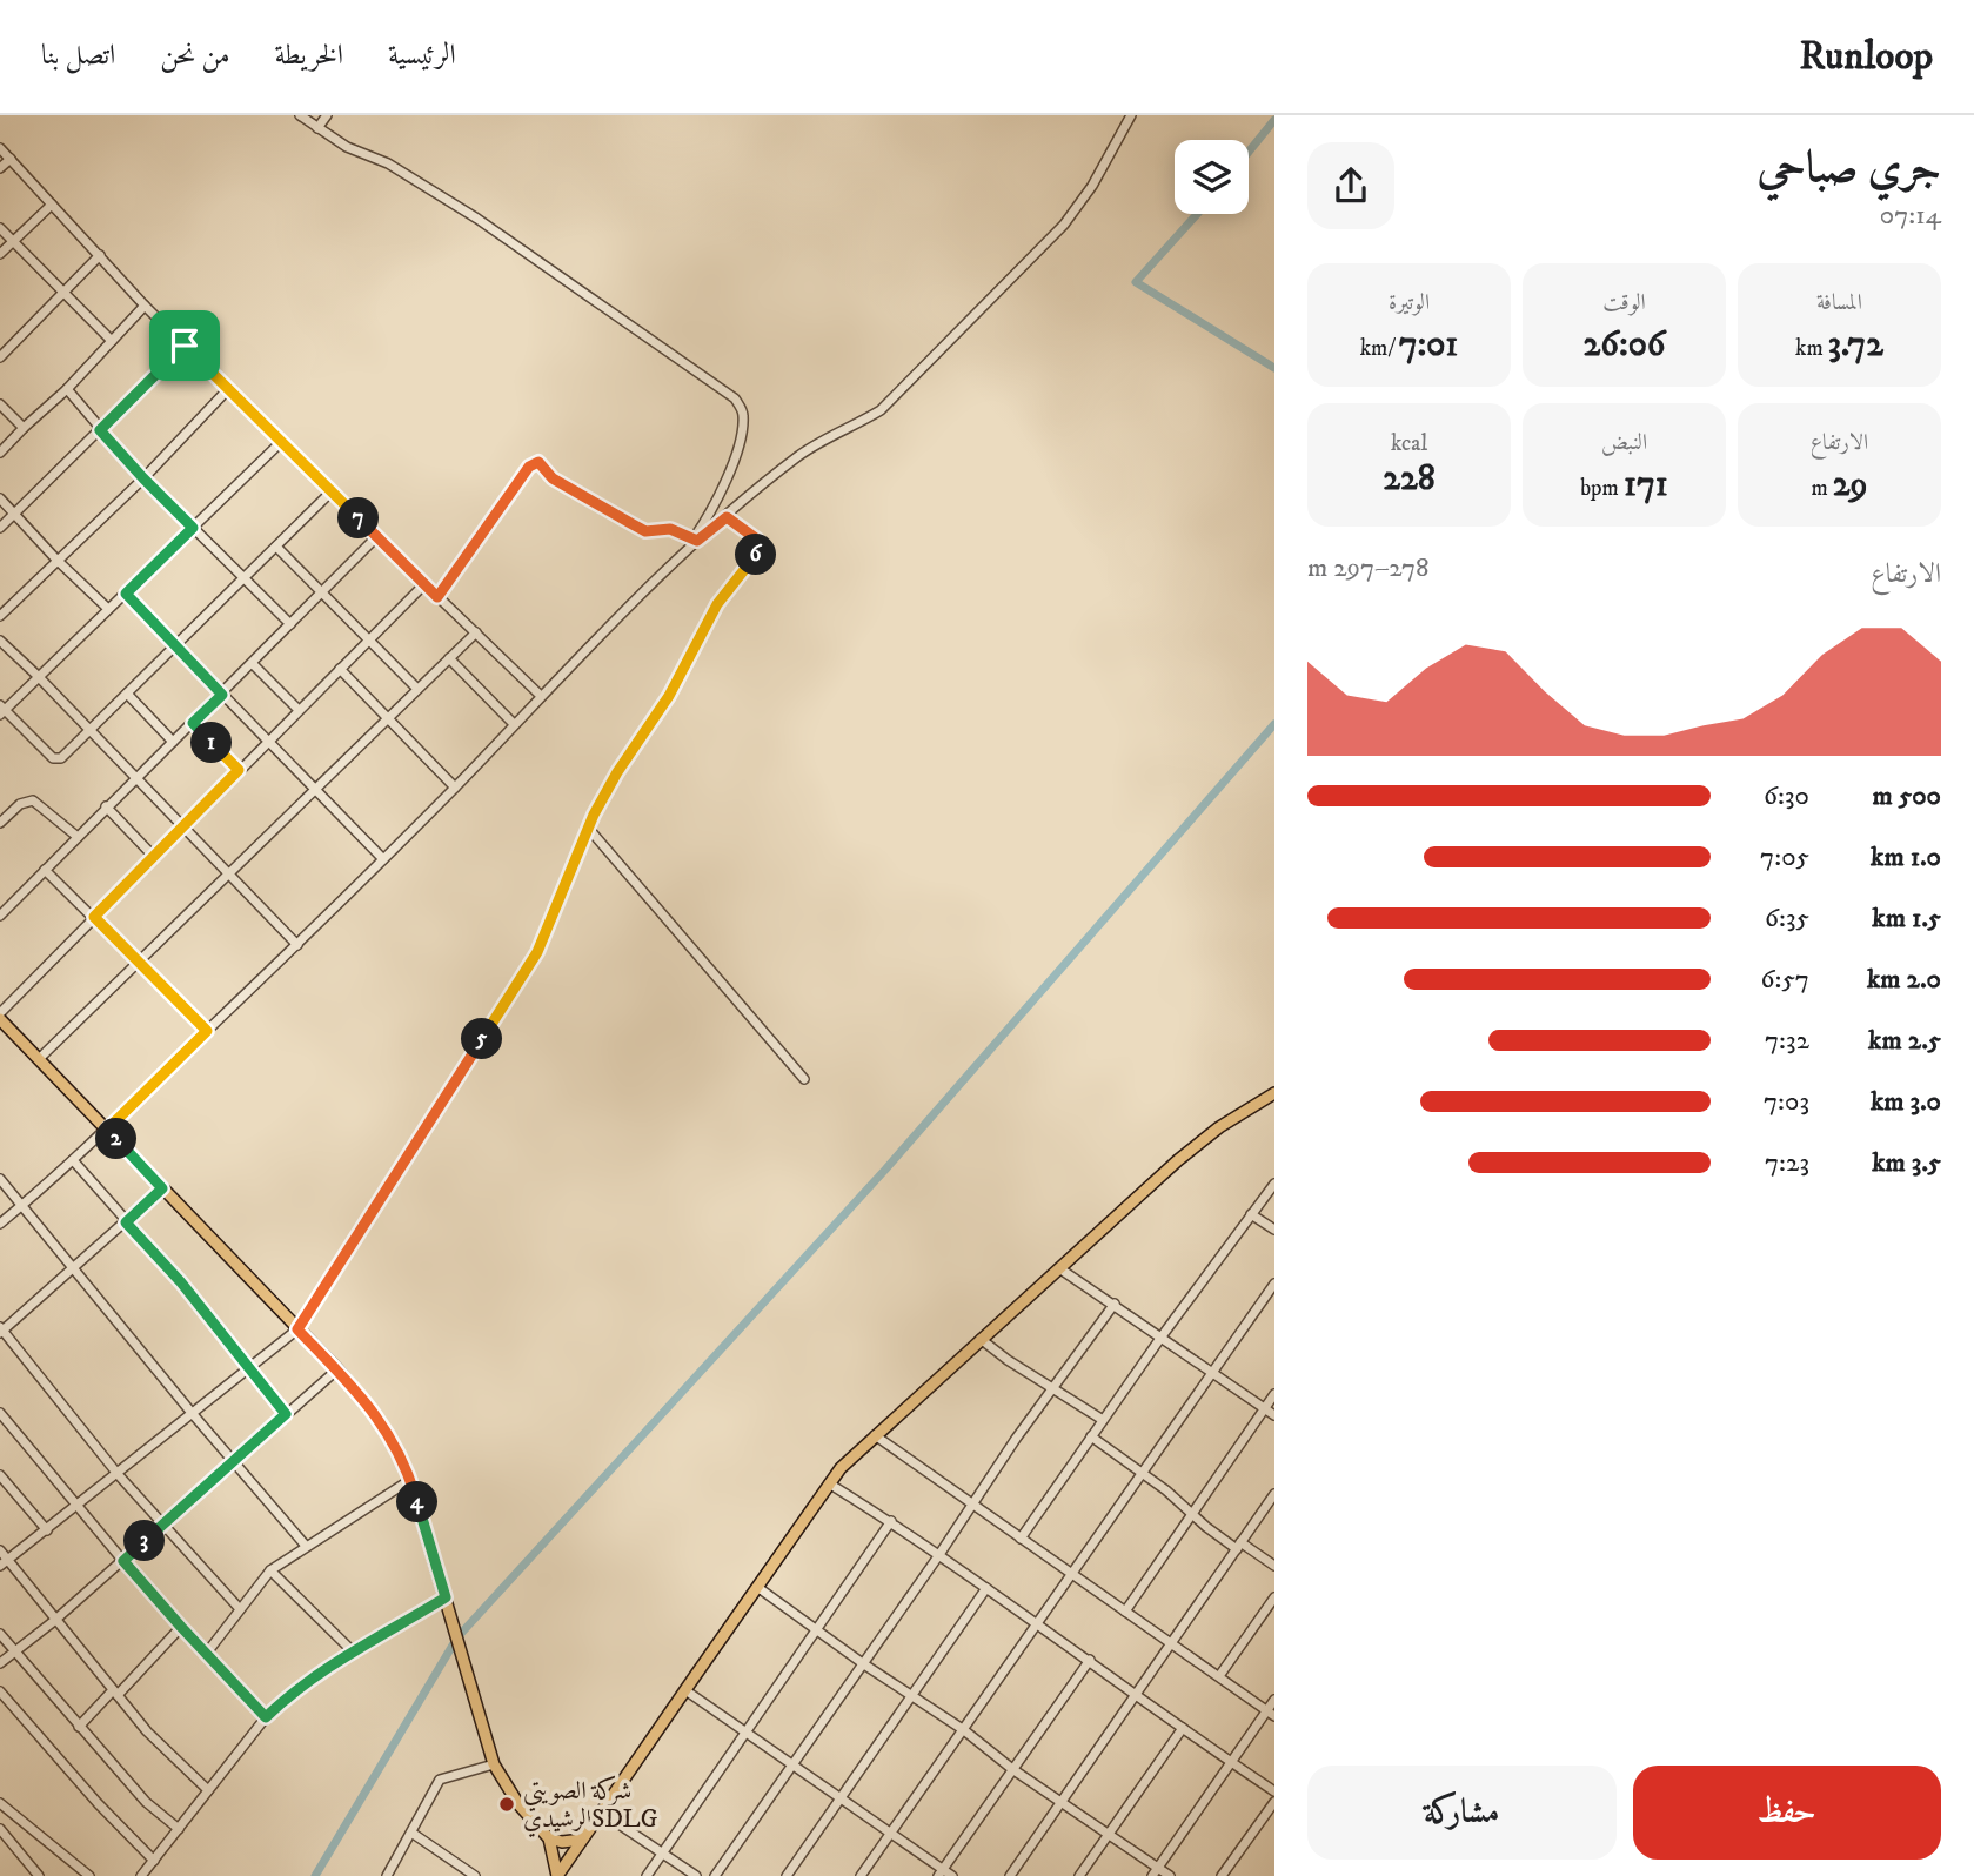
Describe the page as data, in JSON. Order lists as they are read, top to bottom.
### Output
{
  "places": ["شركة الصويتي الرشيديSDLG"],
  "page": {
    "header": "Runloop",
    "nav": [
      "الرئيسية",
      "الخريطة",
      "من نحن",
      "اتصل بنا"
    ],
    "heading": ["جري صباحي", "07:14"],
    "stats": [
      ["المسافة", "3.72 km"],
      ["الوقت", "26:06"],
      ["الوتيرة", "7:01 /km"],
      ["الارتفاع", "29 m"],
      ["النبض", "171 bpm"],
      ["kcal", "228"]
    ],
    "pins": [
      "7",
      "6",
      "1",
      "5",
      "2",
      "4",
      "3"
    ],
    "chart": ["الارتفاع", "278–297 m"],
    "list": [
      {
        "name": "500 m",
        "note": "6:30"
      },
      {
        "name": "1.0 km",
        "note": "7:05"
      },
      {
        "name": "1.5 km",
        "note": "6:35"
      },
      {
        "name": "2.0 km",
        "note": "6:57"
      },
      {
        "name": "2.5 km",
        "note": "7:32"
      },
      {
        "name": "3.0 km",
        "note": "7:03"
      },
      {
        "name": "3.5 km",
        "note": "7:23"
      }
    ],
    "buttons": ["حفظ", "مشاركة"]
  }
}
